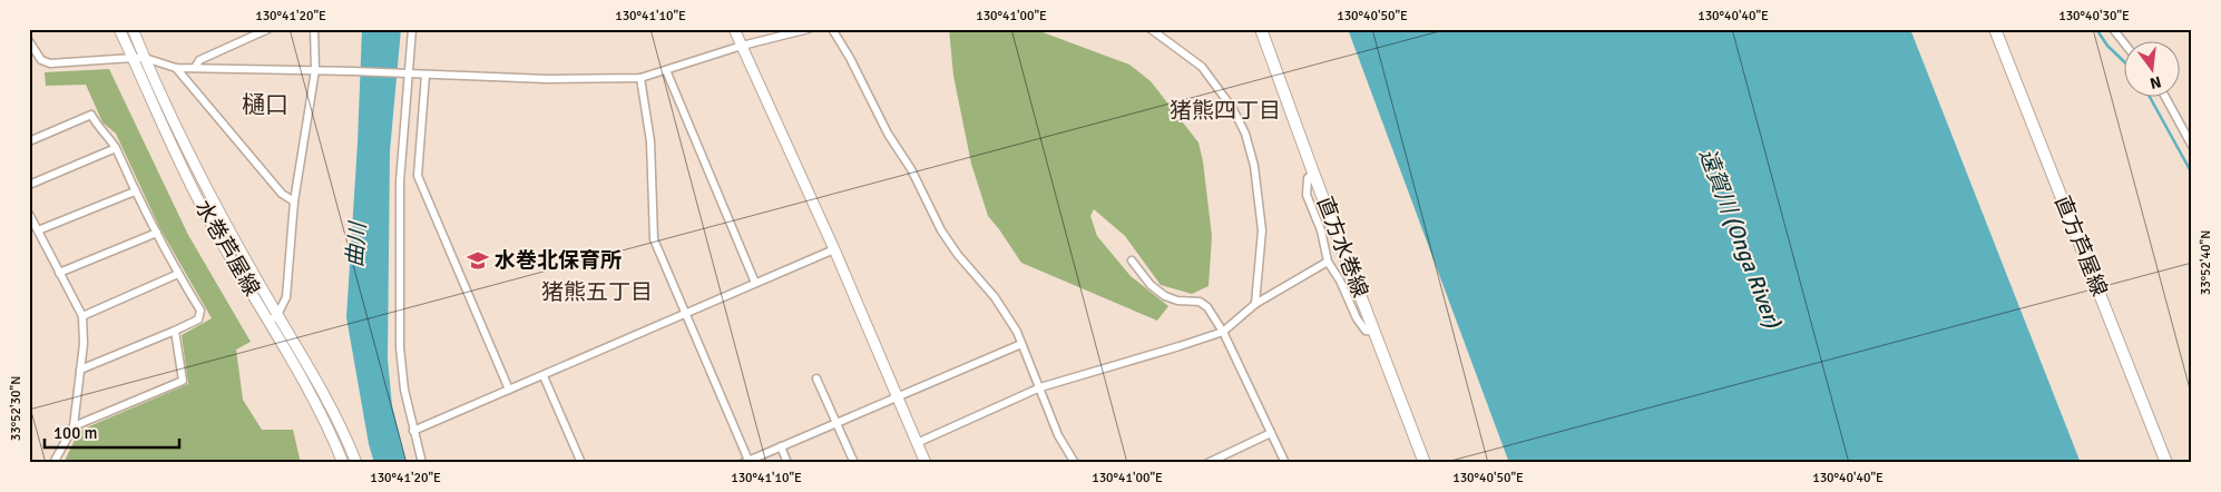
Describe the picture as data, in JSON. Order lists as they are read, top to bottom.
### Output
{
  "streets": {
    "main road": ["直方芦屋線", "直方水巻線", "水巻芦屋線"]
  },
  "districts": ["樋口", "猪熊四丁目", "猪熊五丁目"],
  "water": ["遠賀川 (Onga River)", "曲川"],
  "places": {
    "school or university": ["水巻北保育所"]
  },
  "scale_bar": "100 m",
  "north": "bottom",
  "coordinates": [
    "130°41'20\"E",
    "130°41'10\"E",
    "130°41'00\"E",
    "130°40'50\"E",
    "130°40'40\"E",
    "130°40'30\"E",
    "33°52'40\"N",
    "33°52'30\"N"
  ]
}
